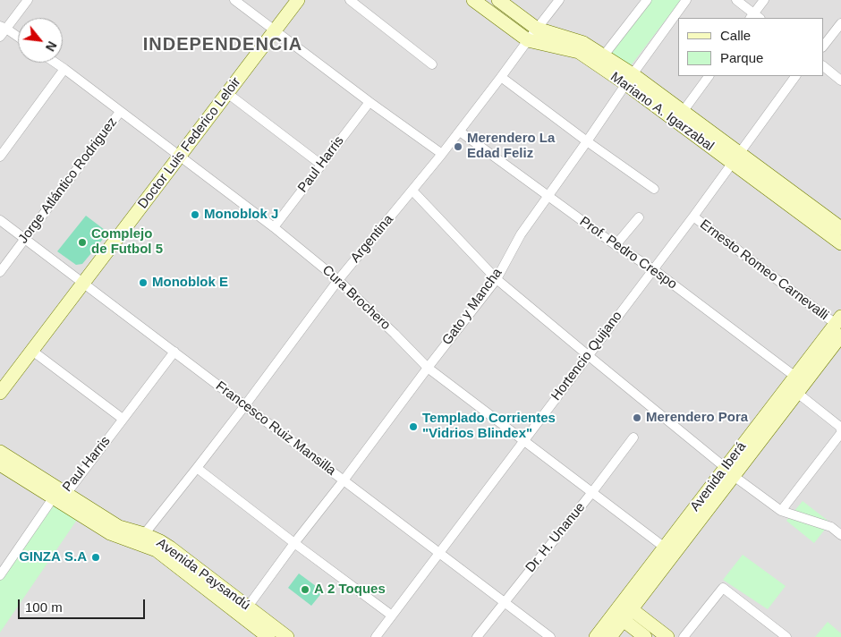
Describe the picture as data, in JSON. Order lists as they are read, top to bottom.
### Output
{
  "streets": {
    "main road": [
      "Mariano A. Igarzabal",
      "Doctor Luis Federico Leloir",
      "Avenida Iberá",
      "Avenida Paysandú"
    ],
    "street": [
      "Paul Harris",
      "Jorge Atlántico Rodriguez",
      "Argentina",
      "Prof. Pedro Crespo",
      "Ernesto Romeo Carnevalli",
      "Cura Brochero",
      "Gato y Mancha",
      "Hortencio Quijano",
      "Francesco Ruiz Mansilla",
      "Dr. H. Unanue"
    ]
  },
  "crossings": [
    ["Mariano A. Igarzabal", "Argentina"],
    ["Mariano A. Igarzabal", "Gato y Mancha"],
    ["Mariano A. Igarzabal", "Hortencio Quijano"],
    ["Doctor Luis Federico Leloir", "Cura Brochero"],
    ["Doctor Luis Federico Leloir", "Francesco Ruiz Mansilla"],
    ["Paul Harris", "Cura Brochero"],
    ["Paul Harris", "Francesco Ruiz Mansilla"],
    ["Paul Harris", "Avenida Paysandú"],
    ["Jorge Atlántico Rodriguez", "Cura Brochero"],
    ["Jorge Atlántico Rodriguez", "Francesco Ruiz Mansilla"],
    ["Argentina", "Prof. Pedro Crespo"],
    ["Argentina", "Cura Brochero"],
    ["Argentina", "Francesco Ruiz Mansilla"],
    ["Argentina", "Avenida Paysandú"],
    ["Prof. Pedro Crespo", "Gato y Mancha"],
    ["Prof. Pedro Crespo", "Hortencio Quijano"],
    ["Prof. Pedro Crespo", "Avenida Iberá"],
    ["Ernesto Romeo Carnevalli", "Hortencio Quijano"],
    ["Ernesto Romeo Carnevalli", "Avenida Iberá"],
    ["Cura Brochero", "Gato y Mancha"],
    ["Cura Brochero", "Hortencio Quijano"],
    ["Cura Brochero", "Avenida Iberá"],
    ["Cura Brochero", "Dr. H. Unanue"],
    ["Gato y Mancha", "Francesco Ruiz Mansilla"],
    ["Gato y Mancha", "Avenida Paysandú"],
    ["Hortencio Quijano", "Francesco Ruiz Mansilla"],
    ["Francesco Ruiz Mansilla", "Dr. H. Unanue"]
  ],
  "districts": ["INDEPENDENCIA"],
  "places": [
    "Merendero La Edad Feliz",
    "Monoblok J",
    "Complejo de Futbol 5",
    "Monoblok E",
    "Merendero Pora",
    "Templado Corrientes \"Vidrios Blindex\"",
    "GINZA S.A",
    "A 2 Toques"
  ],
  "legend": ["Calle", "Parque"],
  "scale_bar": "100 m",
  "north": "bottom right"
}
